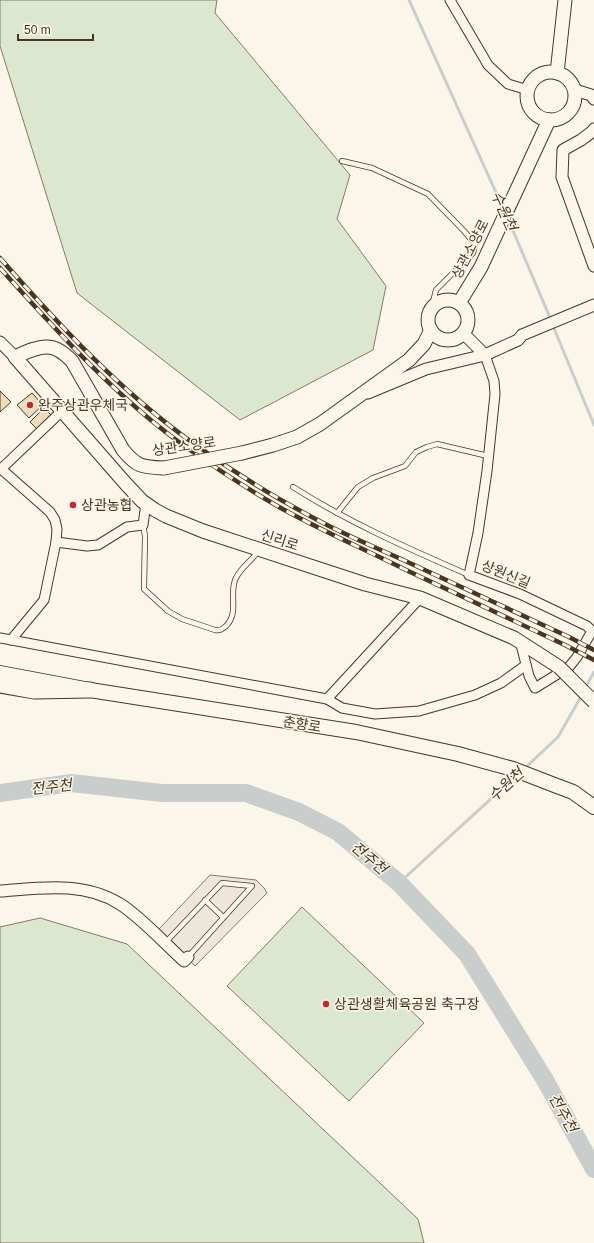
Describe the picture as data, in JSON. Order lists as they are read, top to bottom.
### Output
{
  "streets": {
    "main road": ["상관소양로", "신리로", "춘향로"],
    "street": ["상원신길"]
  },
  "crossings": [
    ["상관소양로", "신리로"],
    ["상관소양로", "상원신길"],
    ["신리로", "상원신길"]
  ],
  "water": ["수원천", "전주천"],
  "places": ["완주상관우체국", "상관농협", "상관생활체육공원 축구장"],
  "scale_bar": "50 m"
}
